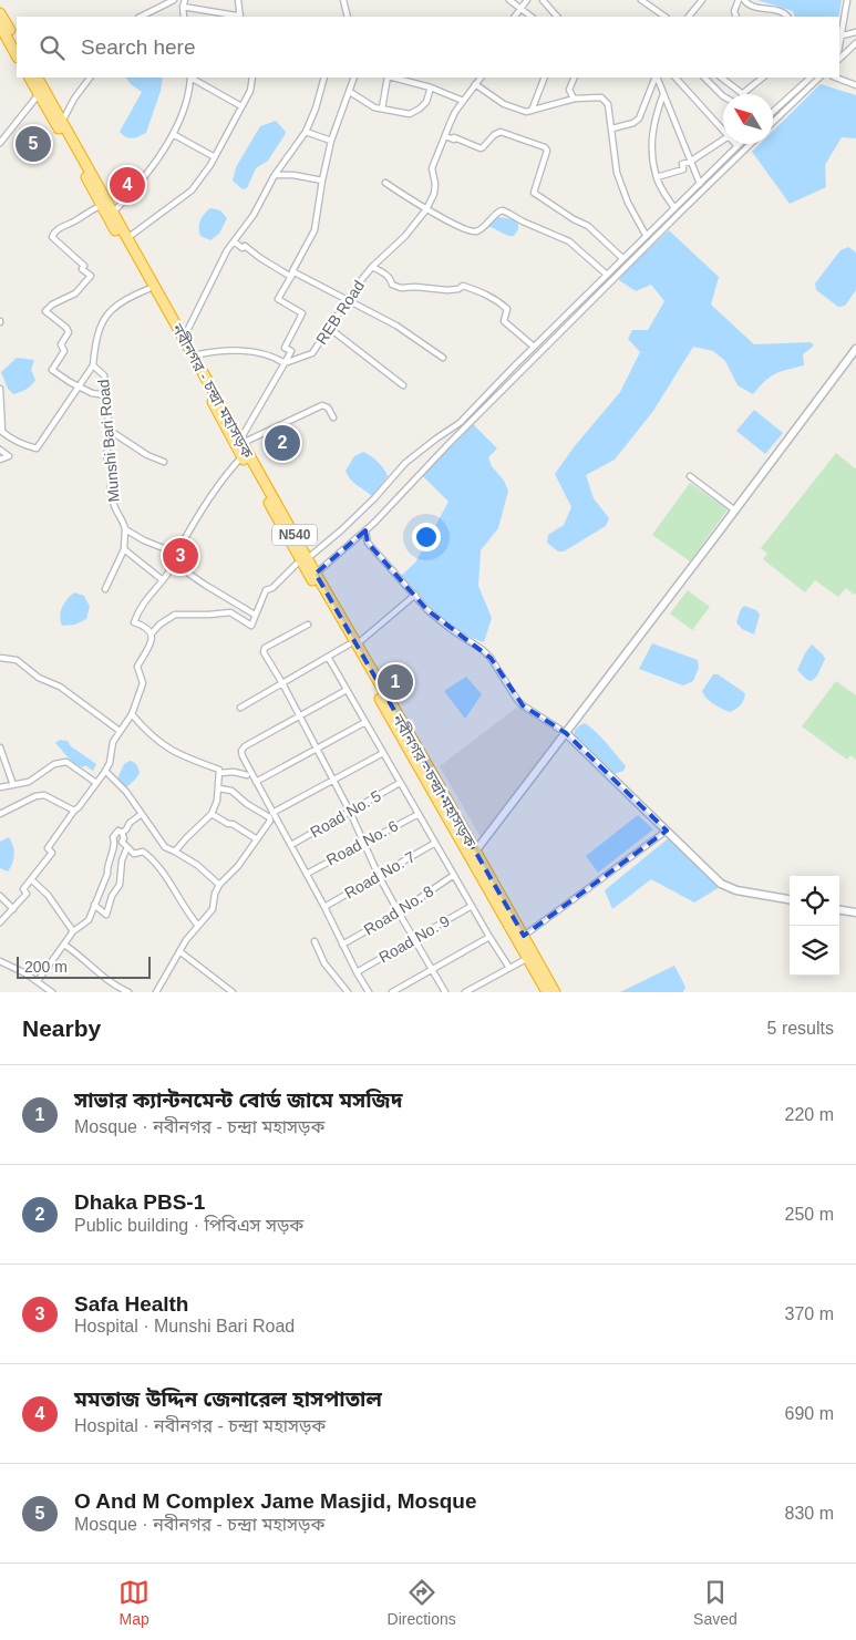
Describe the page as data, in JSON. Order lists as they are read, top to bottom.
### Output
{
  "streets": {
    "highway": ["নবীনগর - চন্দ্রা মহাসড়ক", "N540"],
    "street": [
      "REB Road",
      "Munshi Bari Road",
      "Road No. 5",
      "Road No. 6",
      "Road No. 7",
      "Road No. 8",
      "Road No. 9"
    ]
  },
  "crossings": [
    ["নবীনগর - চন্দ্রা মহাসড়ক", "Munshi Bari Road"]
  ],
  "scale_bar": "200 m",
  "north": "top left",
  "page": {
    "search": "Search here",
    "pins": [
      "5",
      "4",
      "2",
      "3",
      "1"
    ],
    "scale": "200 m",
    "heading": ["Nearby", "5 results"],
    "list": [
      {
        "mark": "1",
        "name": "সাভার ক্যান্টনমেন্ট বোর্ড জামে মসজিদ",
        "note": "Mosque · নবীনগর - চন্দ্রা মহাসড়ক",
        "value": "220 m"
      },
      {
        "mark": "2",
        "name": "Dhaka PBS-1",
        "note": "Public building · পিবিএস সড়ক",
        "value": "250 m"
      },
      {
        "mark": "3",
        "name": "Safa Health",
        "note": "Hospital · Munshi Bari Road",
        "value": "370 m"
      },
      {
        "mark": "4",
        "name": "মমতাজ উদ্দিন জেনারেল হাসপাতাল",
        "note": "Hospital · নবীনগর - চন্দ্রা মহাসড়ক",
        "value": "690 m"
      },
      {
        "mark": "5",
        "name": "O And M Complex Jame Masjid, Mosque",
        "note": "Mosque · নবীনগর - চন্দ্রা মহাসড়ক",
        "value": "830 m"
      }
    ],
    "nav": ["Map", "Directions", "Saved"]
  }
}
